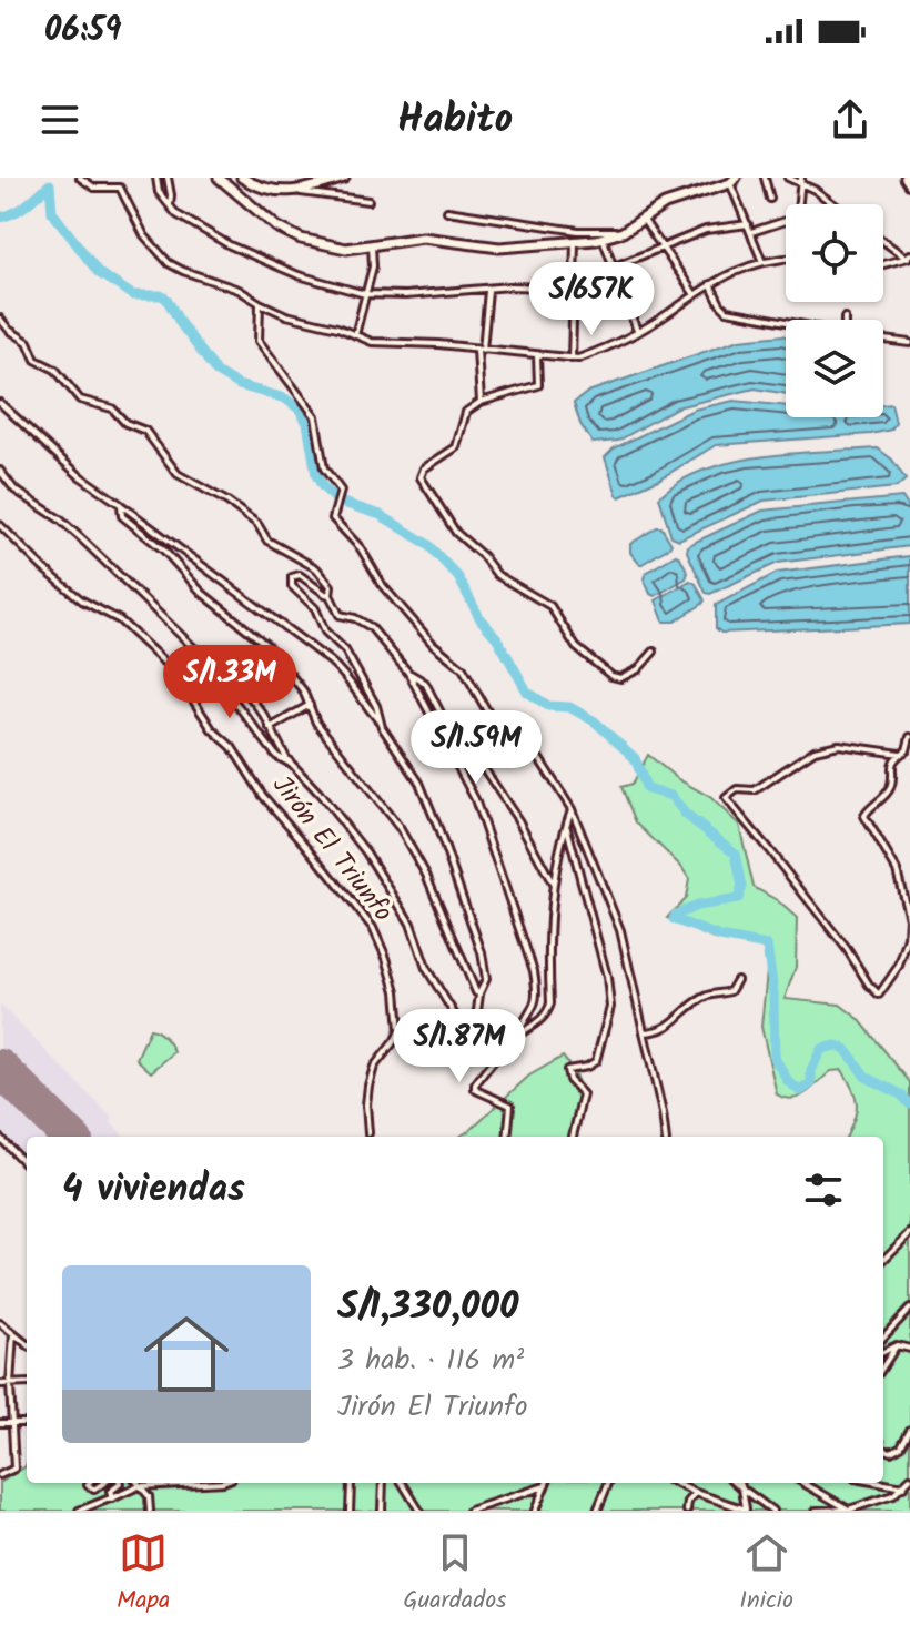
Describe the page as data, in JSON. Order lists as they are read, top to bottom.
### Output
{
  "streets": {
    "street": ["Jirón El Triunfo"]
  },
  "page": {
    "status": "06:59",
    "header": "Habito",
    "price": [
      "S/657K",
      "S/1.33M",
      "S/1.59M",
      "S/1.87M"
    ],
    "heading": "4 viviendas",
    "list": [
      {
        "name": "S/1,330,000",
        "note": "3 hab. · 116 m² · Jirón El Triunfo"
      }
    ],
    "tabs": ["Mapa", "Guardados", "Inicio"]
  }
}
